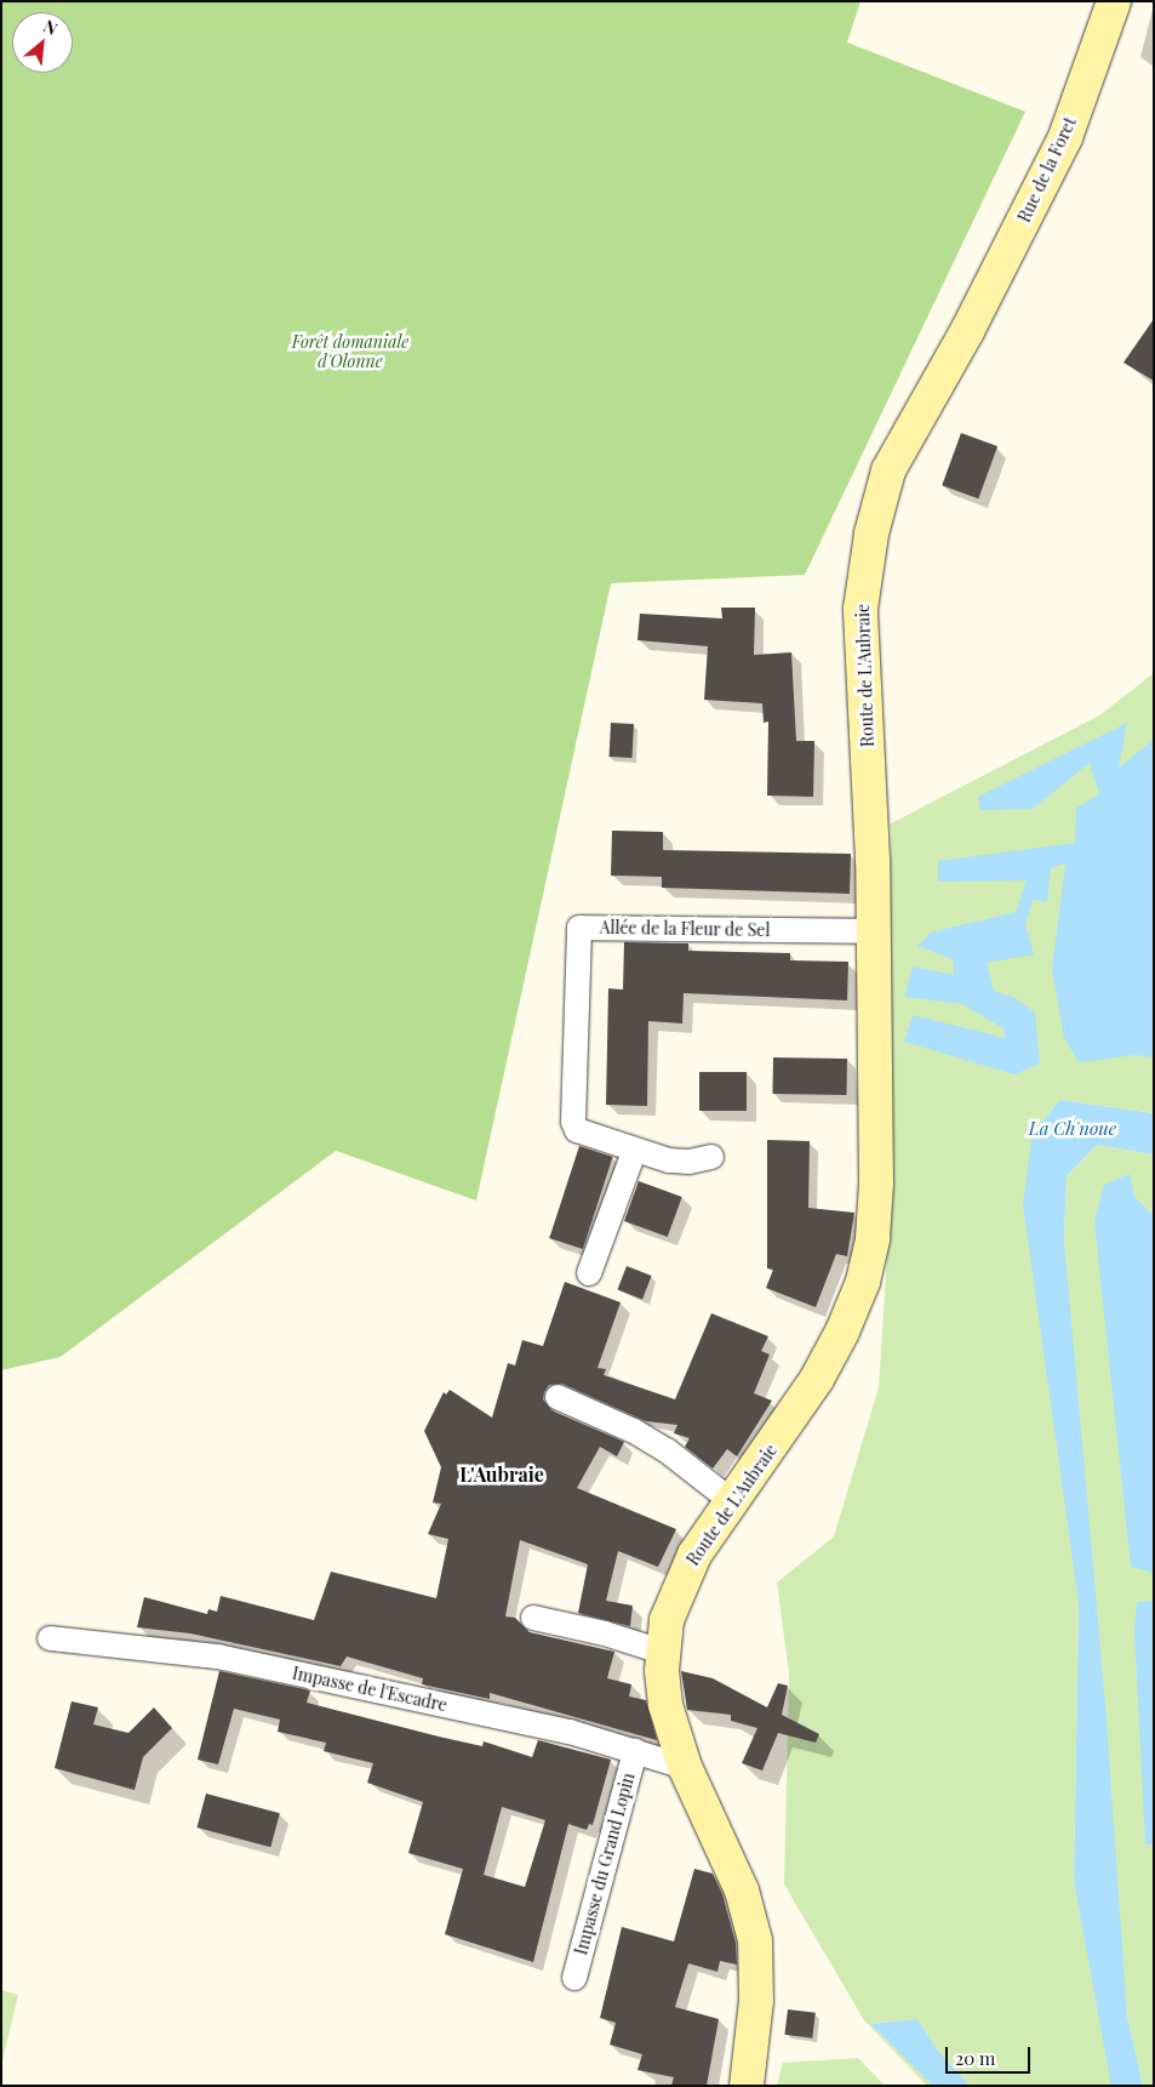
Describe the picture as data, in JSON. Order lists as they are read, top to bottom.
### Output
{
  "streets": {
    "street": [
      "Rue de la Foret",
      "Route de L'Aubraie",
      "Allée de la Fleur de Sel",
      "Impasse de l'Escadre",
      "Impasse du Grand Lopin"
    ]
  },
  "crossings": [
    ["Rue de la Foret", "Route de L'Aubraie"],
    ["Route de L'Aubraie", "Allée de la Fleur de Sel"],
    ["Route de L'Aubraie", "Impasse de l'Escadre"],
    ["Impasse de l'Escadre", "Impasse du Grand Lopin"]
  ],
  "districts": ["L'Aubraie"],
  "water": ["La Ch'noue"],
  "parks": ["Forêt domaniale d'Olonne"],
  "scale_bar": "20 m",
  "north": "top right"
}
